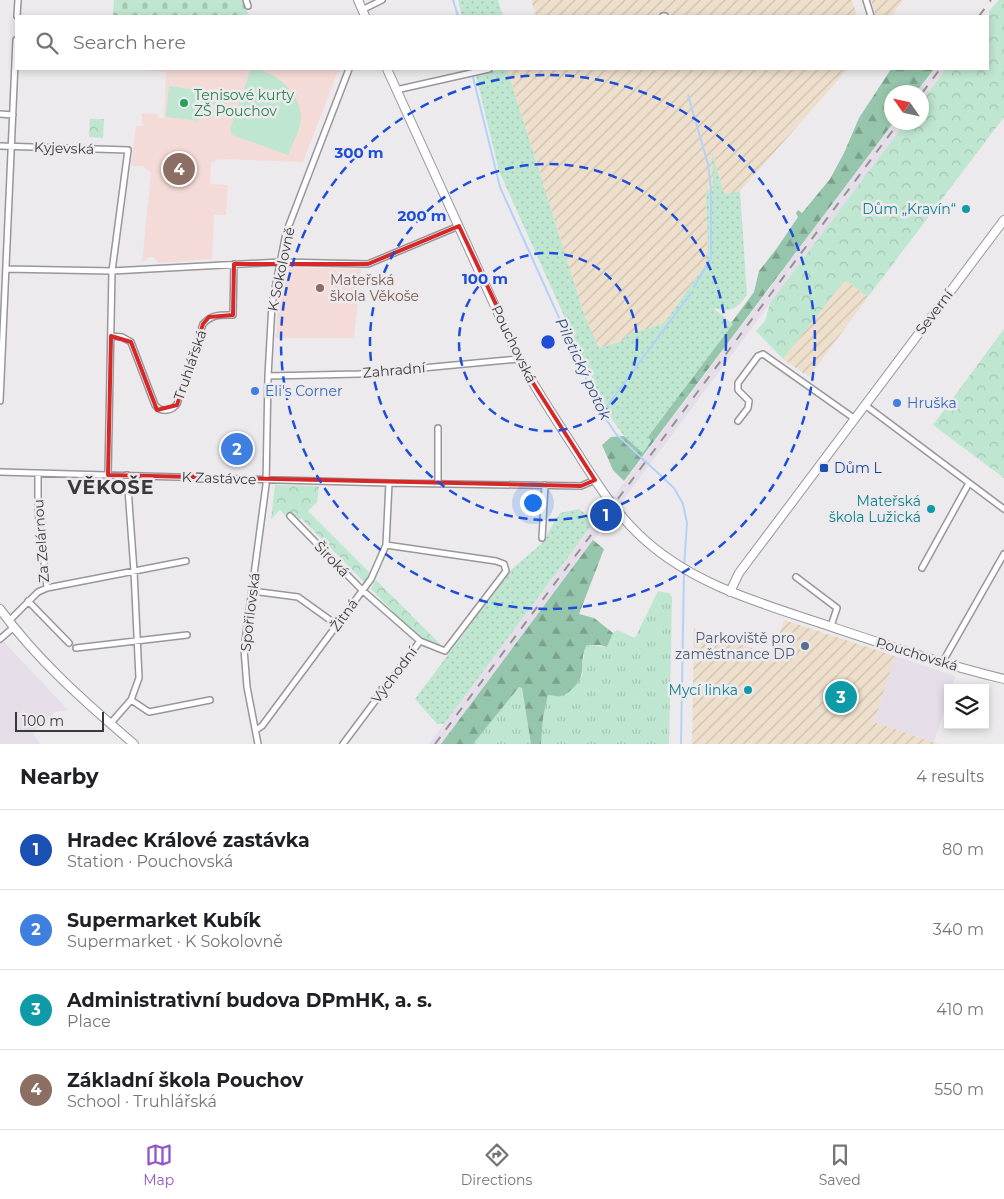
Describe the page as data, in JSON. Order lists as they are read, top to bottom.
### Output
{
  "streets": {
    "street": [
      "Kyjevská",
      "K Sokolovně",
      "Severní",
      "Pouchovská",
      "Truhlářská",
      "Zahradní",
      "K Zastávce",
      "Za Zelárnou",
      "Široká",
      "Spořilovská",
      "Žitná",
      "Východní"
    ]
  },
  "crossings": [
    ["K Sokolovně", "Zahradní"],
    ["K Sokolovně", "K Zastávce"],
    ["K Sokolovně", "Spořilovská"],
    ["Severní", "Pouchovská"],
    ["Pouchovská", "Zahradní"],
    ["Pouchovská", "K Zastávce"],
    ["K Zastávce", "Za Zelárnou"],
    ["K Zastávce", "Spořilovská"],
    ["K Zastávce", "Žitná"],
    ["Široká", "Žitná"],
    ["Široká", "Východní"],
    ["Spořilovská", "Žitná"],
    ["Žitná", "Východní"]
  ],
  "districts": ["VĚKOŠE"],
  "water": ["Piletický potok"],
  "places": {
    "other": [
      "Tenisové kurty ZŠ Pouchov",
      "Dům „Kravín“",
      "Mateřská škola Věkoše",
      "Eli's Corner",
      "Hruška",
      "Mateřská škola Lužická",
      "Parkoviště pro zaměstnance DP",
      "Mycí linka"
    ],
    "transit": ["Dům L"]
  },
  "scale_bar": "100 m",
  "north": "top left",
  "page": {
    "search": "Search here",
    "pins": [
      "4",
      "2",
      "1",
      "3"
    ],
    "scale": "100 m",
    "heading": ["Nearby", "4 results"],
    "list": [
      {
        "mark": "1",
        "name": "Hradec Králové zastávka",
        "note": "Station · Pouchovská",
        "value": "80 m"
      },
      {
        "mark": "2",
        "name": "Supermarket Kubík",
        "note": "Supermarket · K Sokolovně",
        "value": "340 m"
      },
      {
        "mark": "3",
        "name": "Administrativní budova DPmHK, a. s.",
        "note": "Place",
        "value": "410 m"
      },
      {
        "mark": "4",
        "name": "Základní škola Pouchov",
        "note": "School · Truhlářská",
        "value": "550 m"
      }
    ],
    "nav": ["Map", "Directions", "Saved"]
  },
  "rings": ["300 m", "200 m", "100 m"]
}
